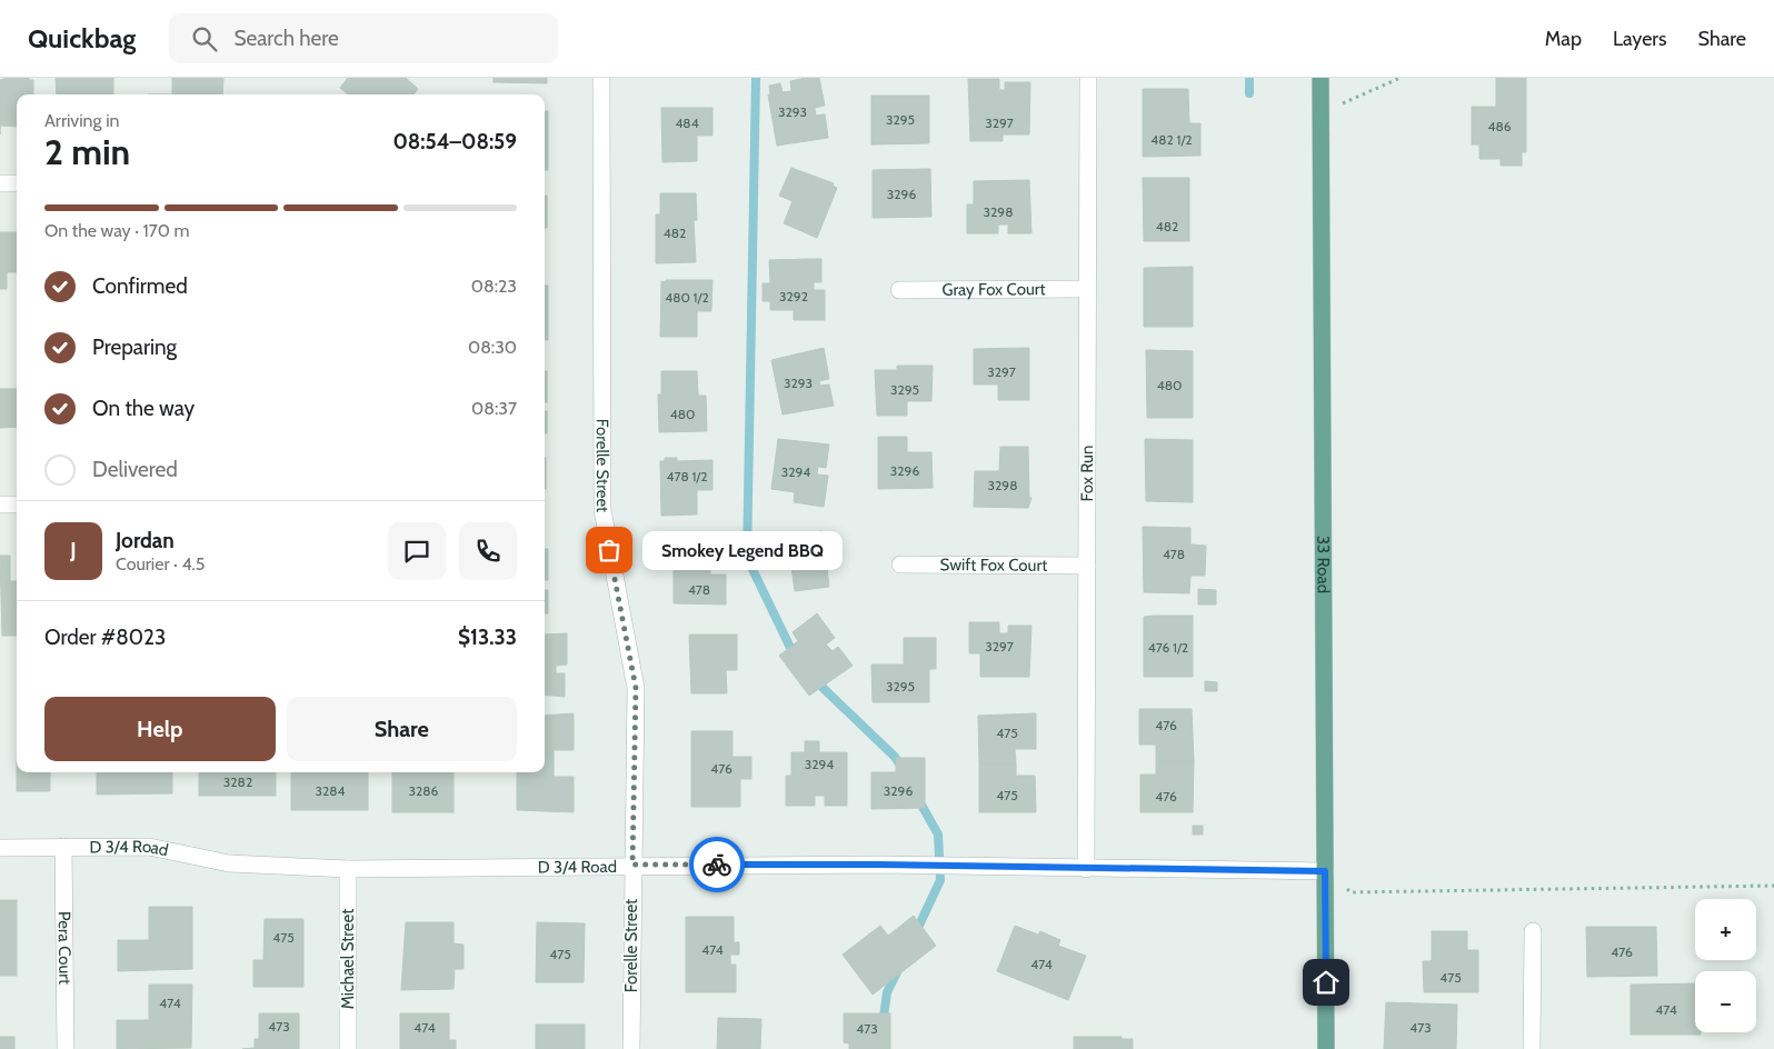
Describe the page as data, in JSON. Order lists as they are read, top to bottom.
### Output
{
  "streets": {
    "main road": ["33 Road"],
    "street": [
      "Gray Fox Court",
      "Forelle Street",
      "Fox Run",
      "Swift Fox Court",
      "D 3/4 Road",
      "Pera Court",
      "Michael Street"
    ]
  },
  "crossings": [
    ["Gray Fox Court", "Fox Run"],
    ["Forelle Street", "D 3/4 Road"],
    ["Fox Run", "Swift Fox Court"],
    ["Fox Run", "D 3/4 Road"],
    ["33 Road", "D 3/4 Road"],
    ["D 3/4 Road", "Pera Court"],
    ["D 3/4 Road", "Michael Street"]
  ],
  "places": ["Smokey Legend BBQ"],
  "house_numbers": [
    "3293",
    "3295",
    "484",
    "3297",
    "486",
    "482 1/2",
    "3296",
    "3298",
    "482",
    "482",
    "3292",
    "480 1/2",
    "3297",
    "3293",
    "480",
    "3295",
    "480",
    "3296",
    "3294",
    "478 1/2",
    "3298",
    "478",
    "478",
    "3297",
    "476 1/2",
    "3295",
    "476",
    "475",
    "3294",
    "476",
    "3282",
    "3284",
    "3286",
    "3296",
    "475",
    "476",
    "475",
    "474",
    "476",
    "475",
    "474",
    "475",
    "474",
    "474",
    "473",
    "474",
    "473",
    "473"
  ],
  "page": {
    "header": "Quickbag",
    "search": "Search here",
    "nav": ["Map", "Layers", "Share"],
    "heading": ["2 min", "Arriving in", "08:54–08:59"],
    "panel": [
      "Jordan",
      "Courier · 4.5",
      "Order #8023",
      "$13.33"
    ],
    "bar": "On the way · 170 m",
    "list": [
      ["Confirmed", "08:23"],
      ["Preparing", "08:30"],
      ["On the way", "08:37"],
      "Delivered"
    ],
    "round": "J",
    "bubble": "Smokey Legend BBQ",
    "buttons": ["Help", "Share"],
    "map_buttons": ["+", "−"]
  }
}
